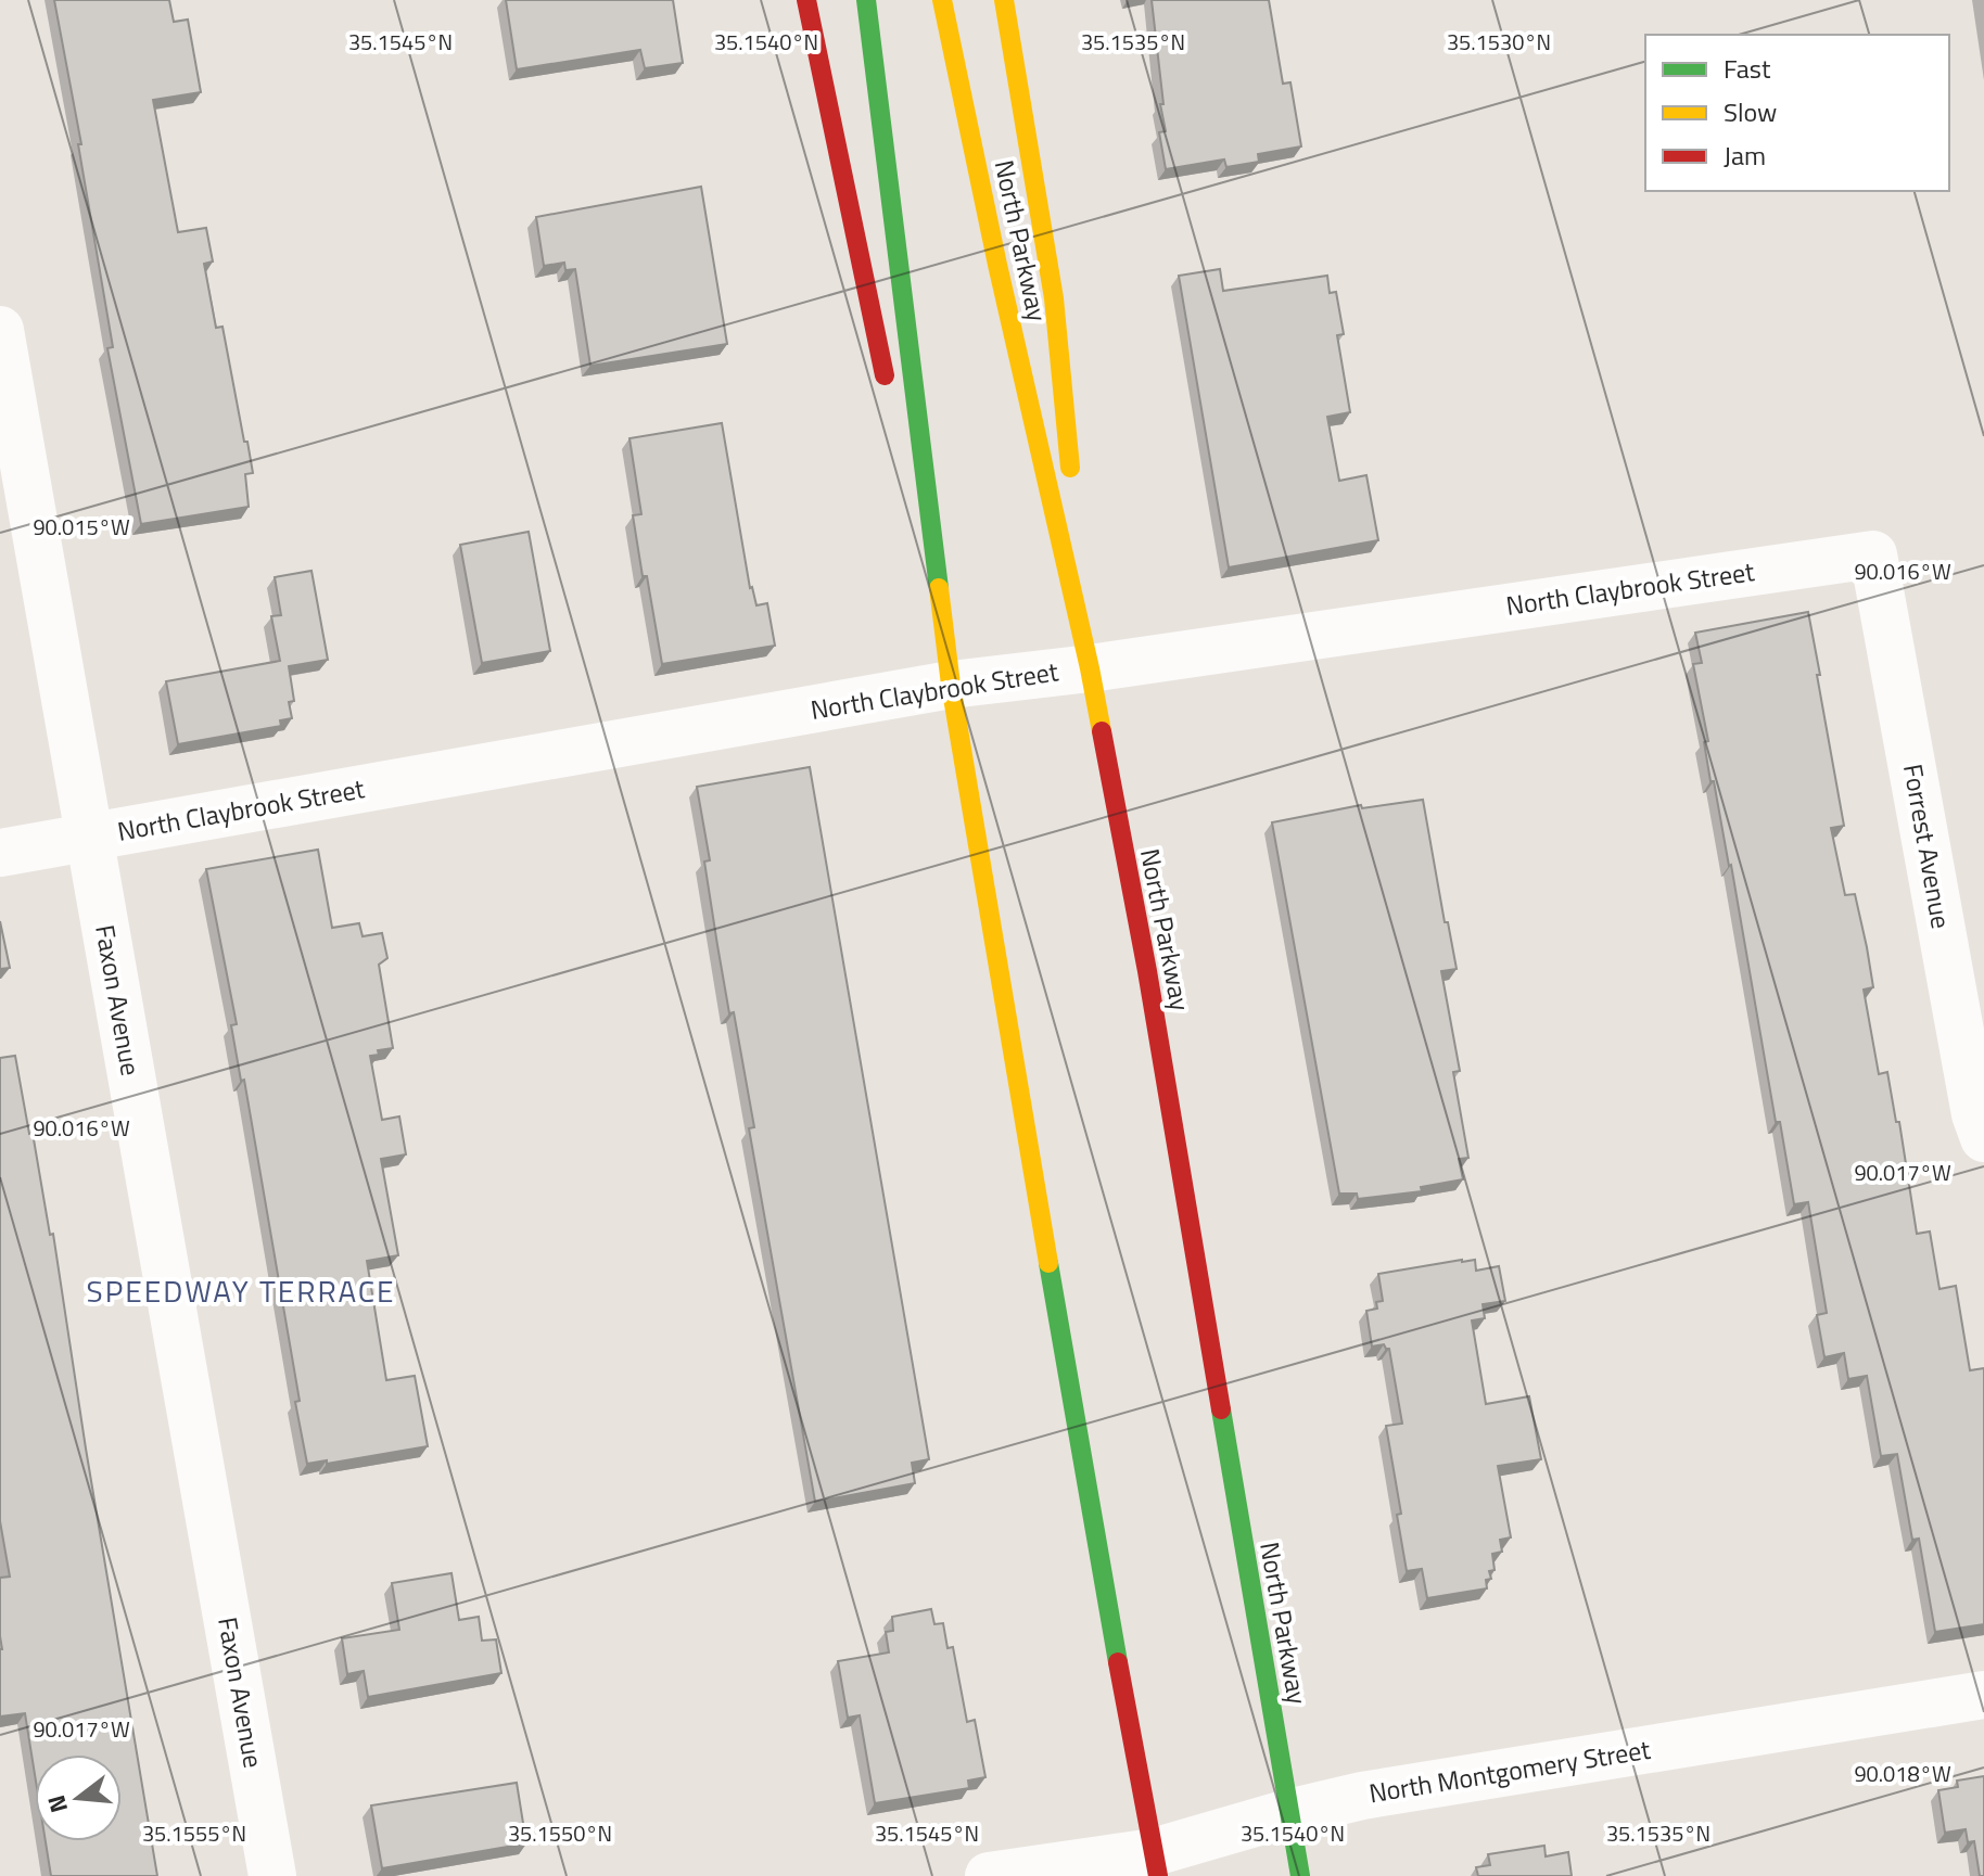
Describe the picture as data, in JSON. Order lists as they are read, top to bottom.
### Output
{
  "streets": {
    "main road": ["North Parkway"],
    "street": [
      "North Claybrook Street",
      "Forrest Avenue",
      "Faxon Avenue",
      "North Montgomery Street"
    ]
  },
  "crossings": [
    ["North Parkway", "North Claybrook Street"],
    ["North Parkway", "North Montgomery Street"],
    ["North Claybrook Street", "Forrest Avenue"],
    ["North Claybrook Street", "Faxon Avenue"]
  ],
  "districts": ["SPEEDWAY TERRACE"],
  "legend": ["Fast", "Slow", "Jam"],
  "north": "left",
  "coordinates": [
    "35.1545°N",
    "35.1540°N",
    "35.1535°N",
    "35.1530°N",
    "90.015°W",
    "90.016°W",
    "90.017°W",
    "90.018°W",
    "35.1555°N",
    "35.1550°N"
  ]
}
